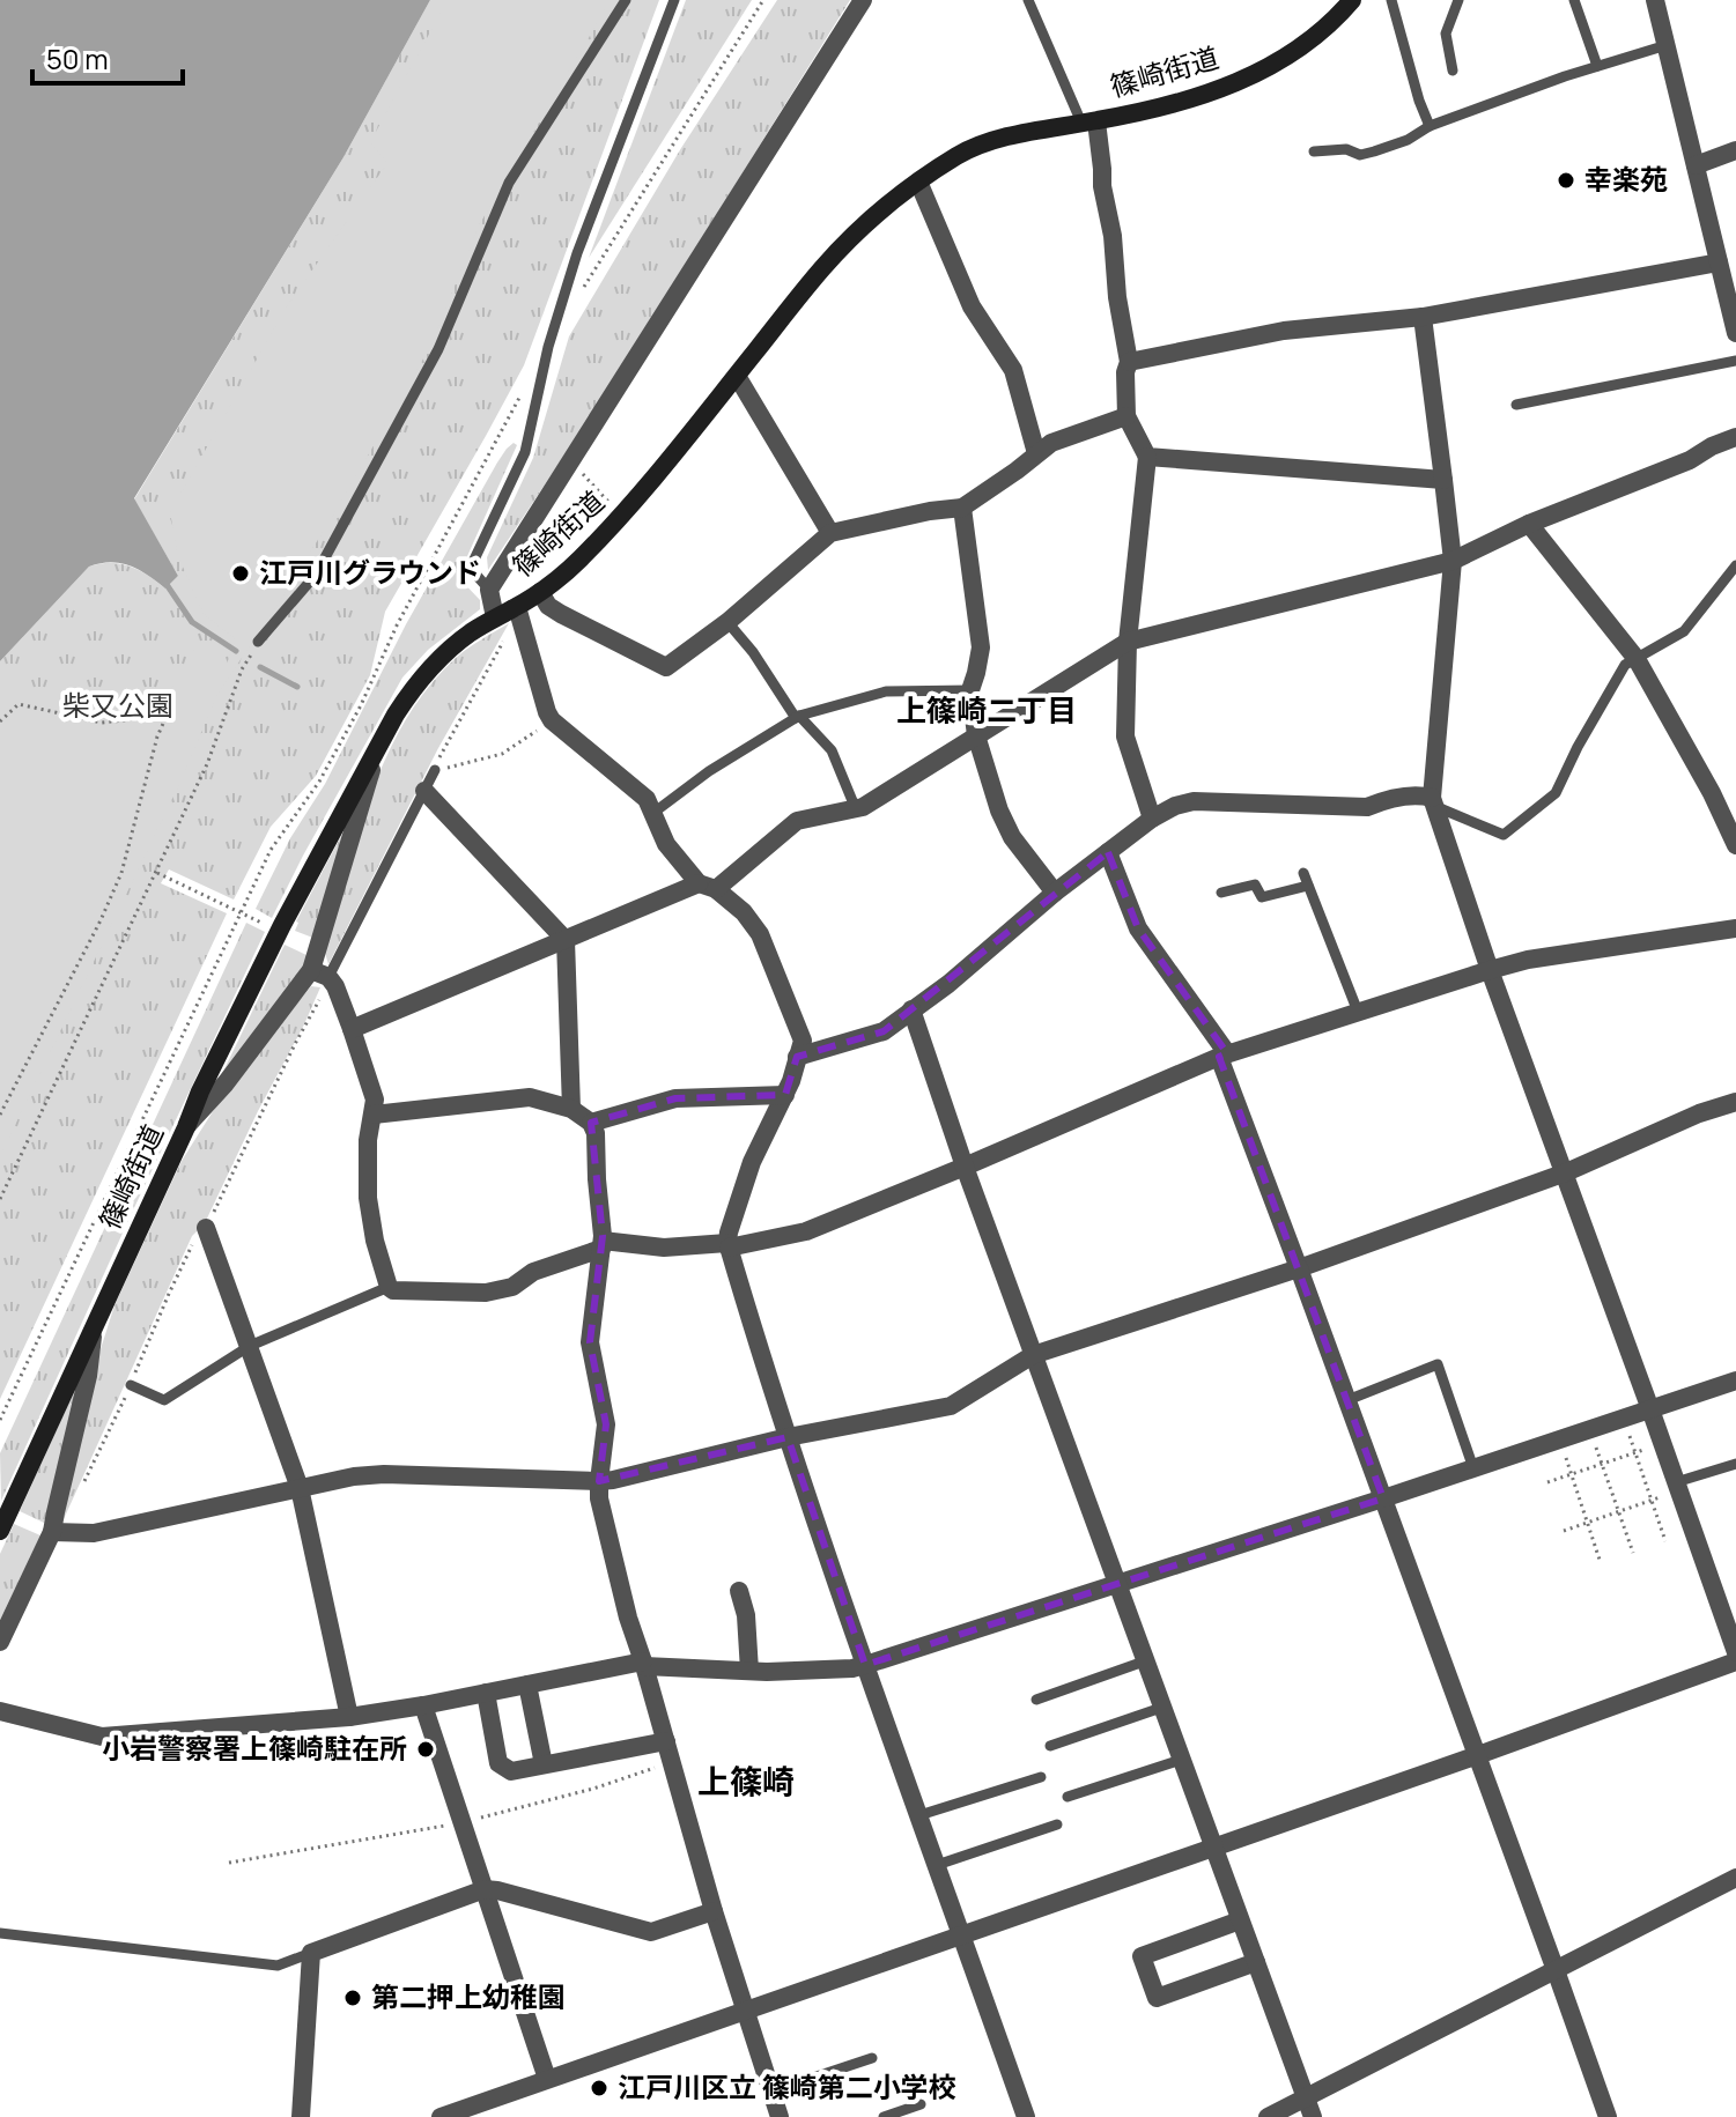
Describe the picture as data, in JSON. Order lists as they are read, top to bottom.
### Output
{
  "streets": {
    "main road": ["篠崎街道"]
  },
  "districts": ["上篠崎二丁目", "上篠崎"],
  "parks": ["柴又公園"],
  "places": [
    "幸楽苑",
    "江戸川グラウンド",
    "小岩警察署上篠崎駐在所",
    "第二押上幼稚園",
    "江戸川区立 篠崎第二小学校"
  ],
  "scale_bar": "50 m"
}
